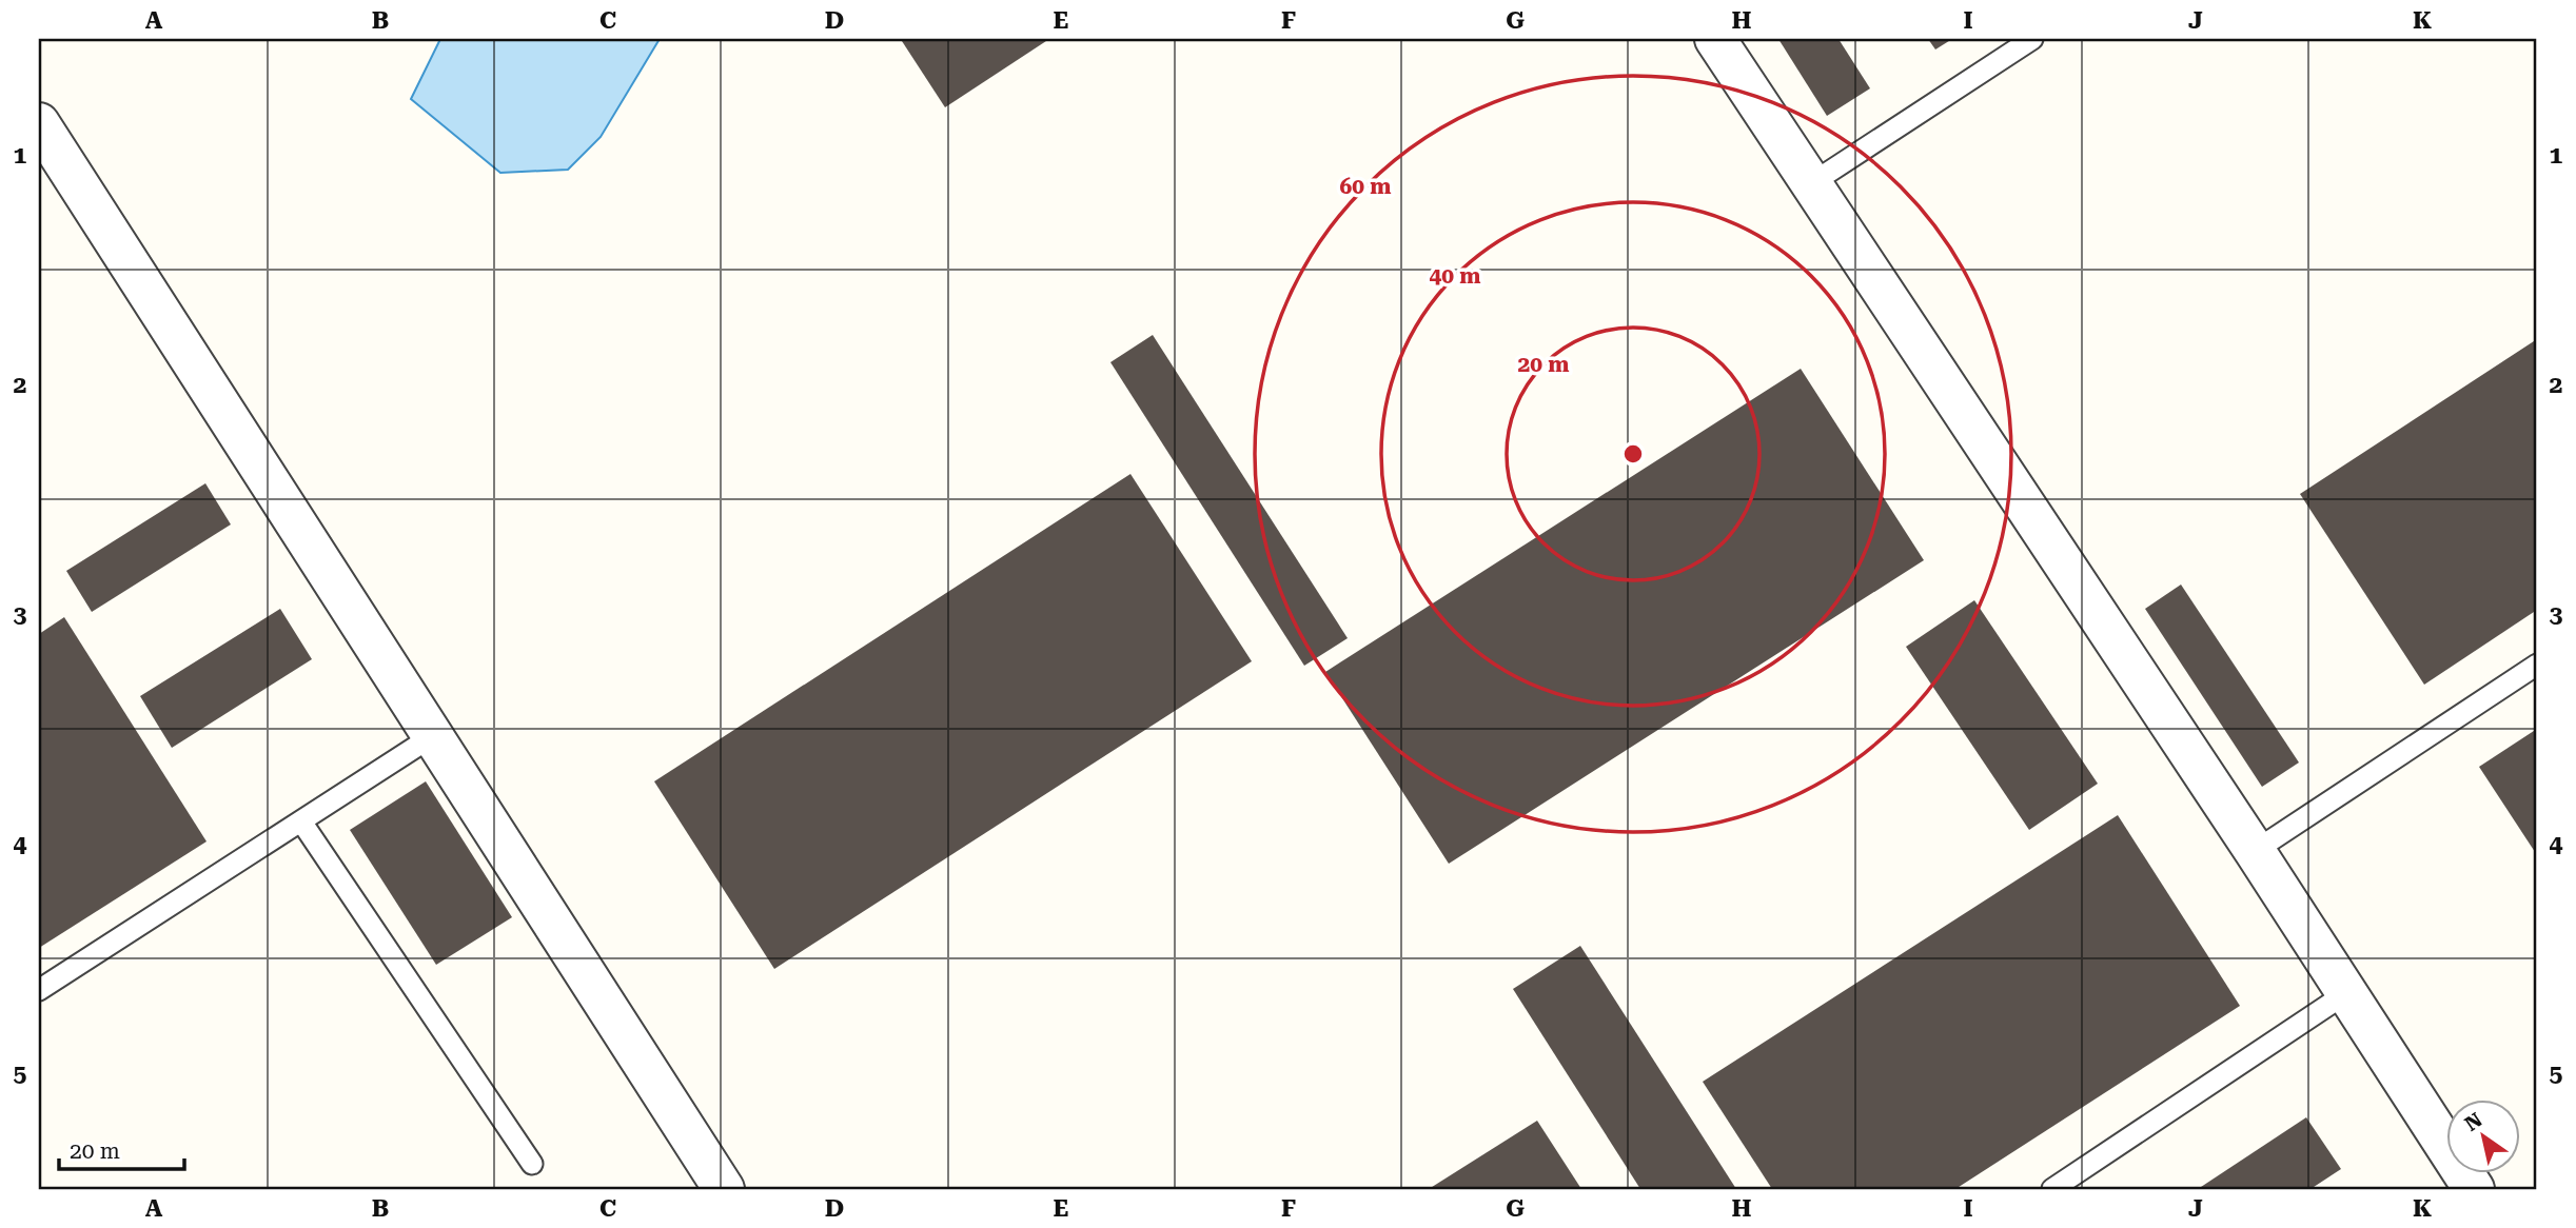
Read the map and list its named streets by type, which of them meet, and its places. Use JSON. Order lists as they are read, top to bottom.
{
  "scale_bar": "20 m",
  "north": "top left",
  "grid": {
    "columns": [
      "A",
      "B",
      "C",
      "D",
      "E",
      "F",
      "G",
      "H",
      "I",
      "J",
      "K"
    ],
    "rows": [
      "1",
      "2",
      "3",
      "4",
      "5"
    ]
  },
  "rings": ["60 m", "40 m", "20 m"]
}
